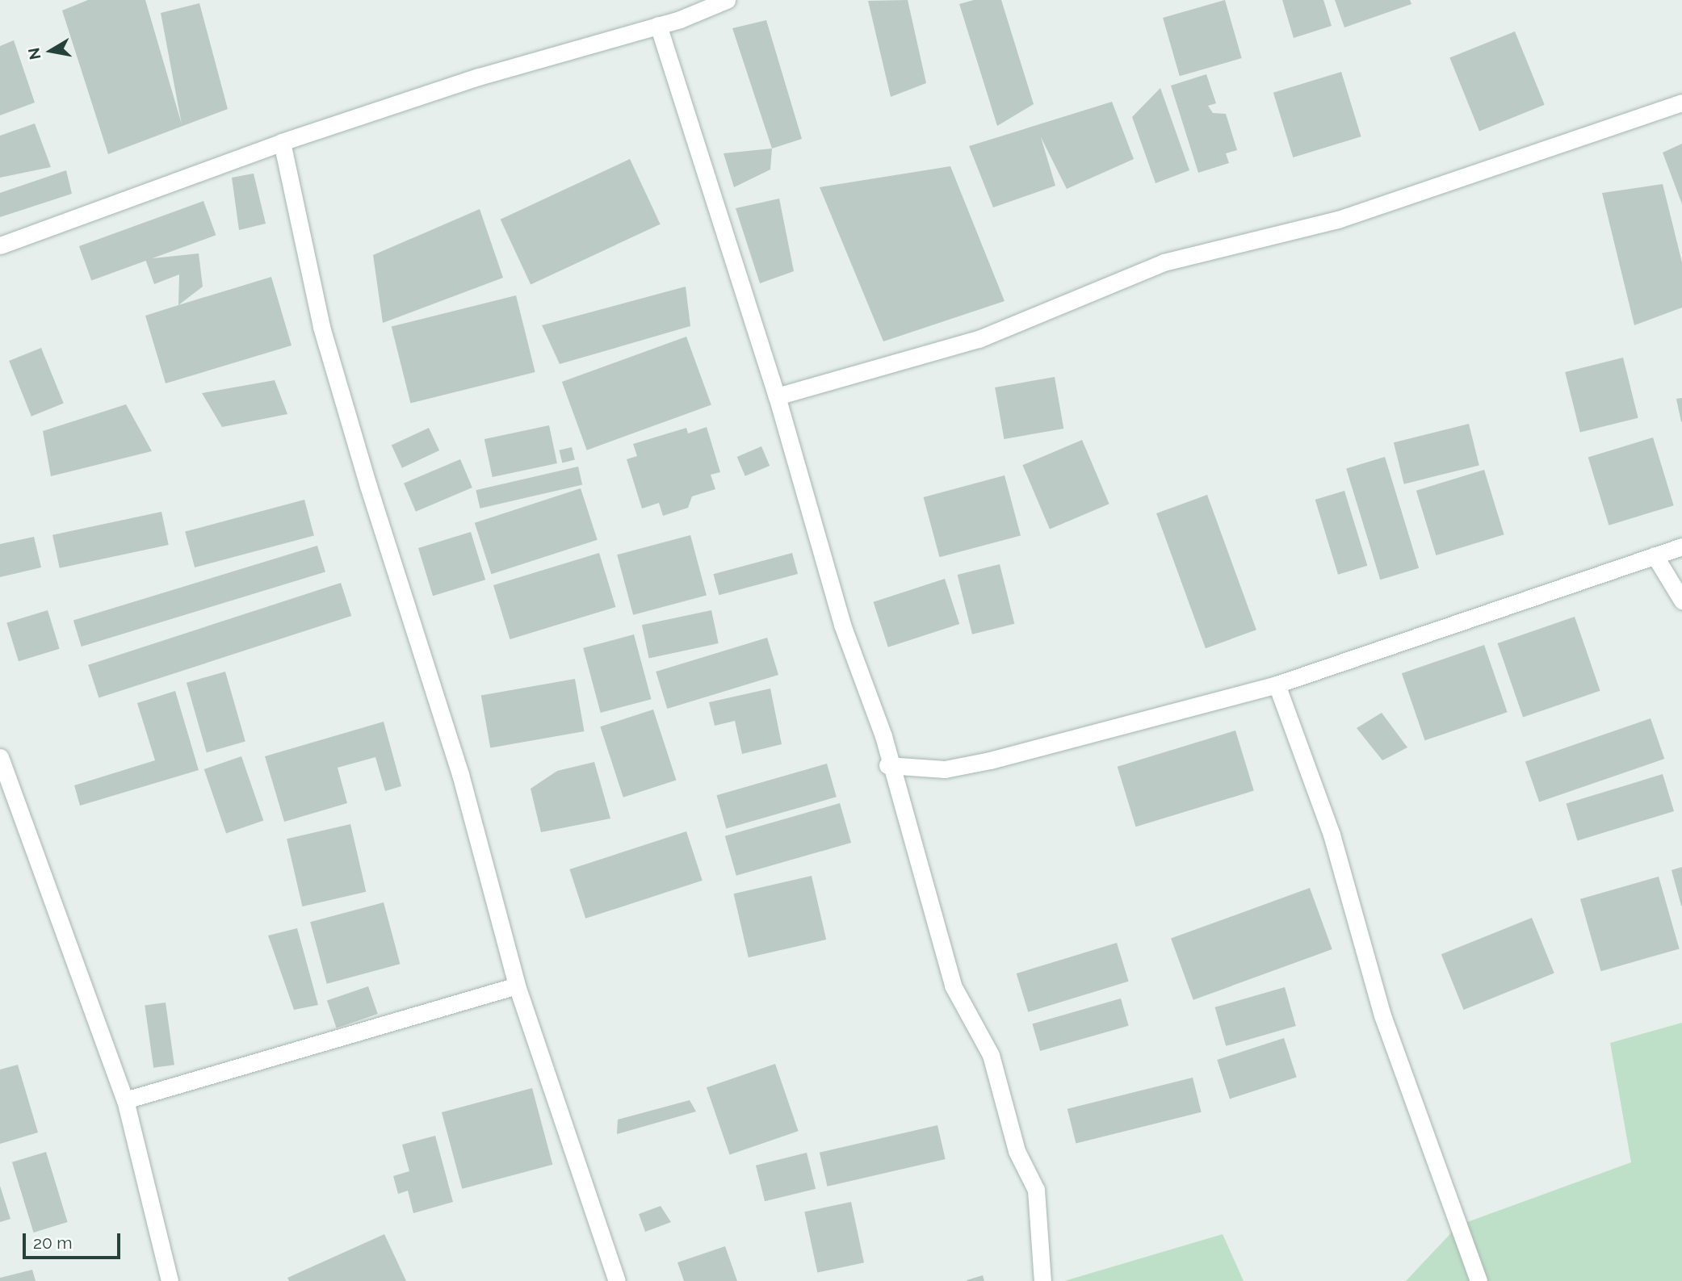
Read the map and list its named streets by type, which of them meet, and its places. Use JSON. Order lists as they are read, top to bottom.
{
  "scale_bar": "20 m",
  "north": "left"
}
